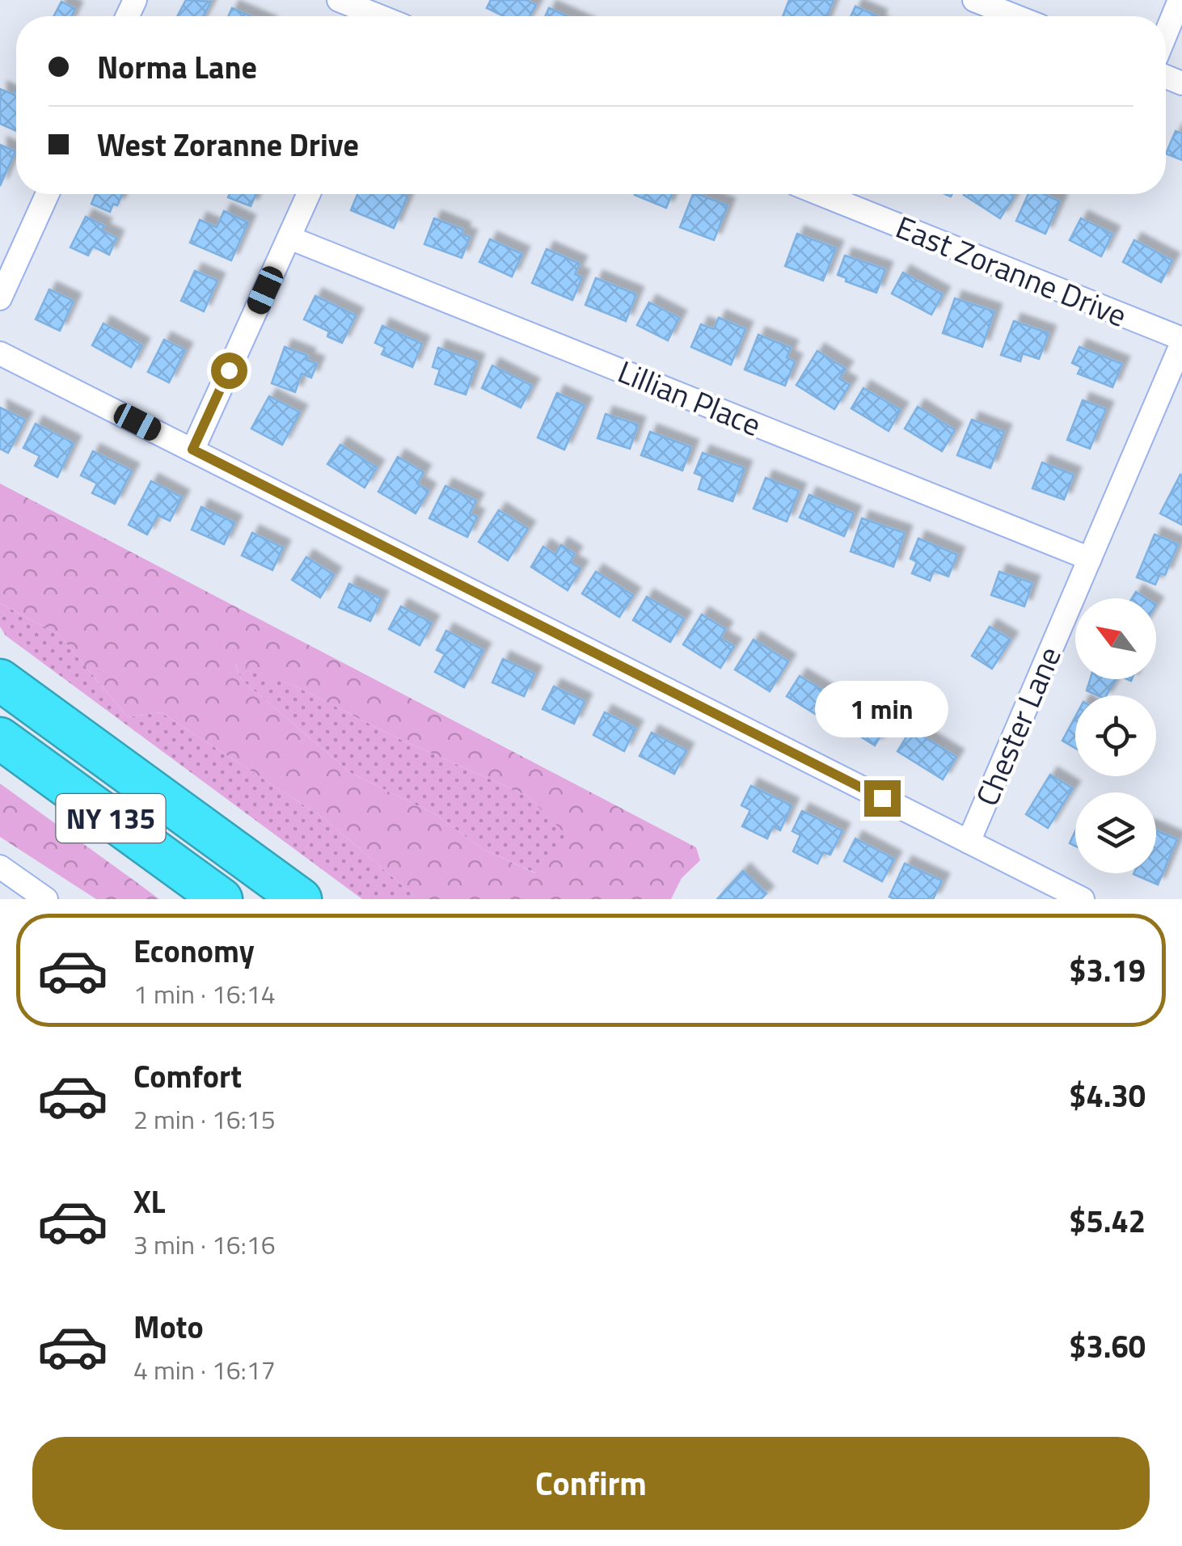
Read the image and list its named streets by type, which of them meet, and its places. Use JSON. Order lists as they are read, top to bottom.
{
  "streets": {
    "highway": ["NY 135"],
    "street": ["East Zoranne Drive", "Lillian Place", "Chester Lane"]
  },
  "crossings": [
    ["East Zoranne Drive", "Chester Lane"],
    ["Lillian Place", "Chester Lane"]
  ],
  "north": "top left",
  "page": {
    "banner": ["Norma Lane", "West Zoranne Drive"],
    "bubble": "1 min",
    "list": [
      {
        "name": "Economy",
        "note": "1 min · 16:14",
        "value": "$3.19"
      },
      {
        "name": "Comfort",
        "note": "2 min · 16:15",
        "value": "$4.30"
      },
      {
        "name": "XL",
        "note": "3 min · 16:16",
        "value": "$5.42"
      },
      {
        "name": "Moto",
        "note": "4 min · 16:17",
        "value": "$3.60"
      }
    ],
    "buttons": "Confirm"
  }
}
